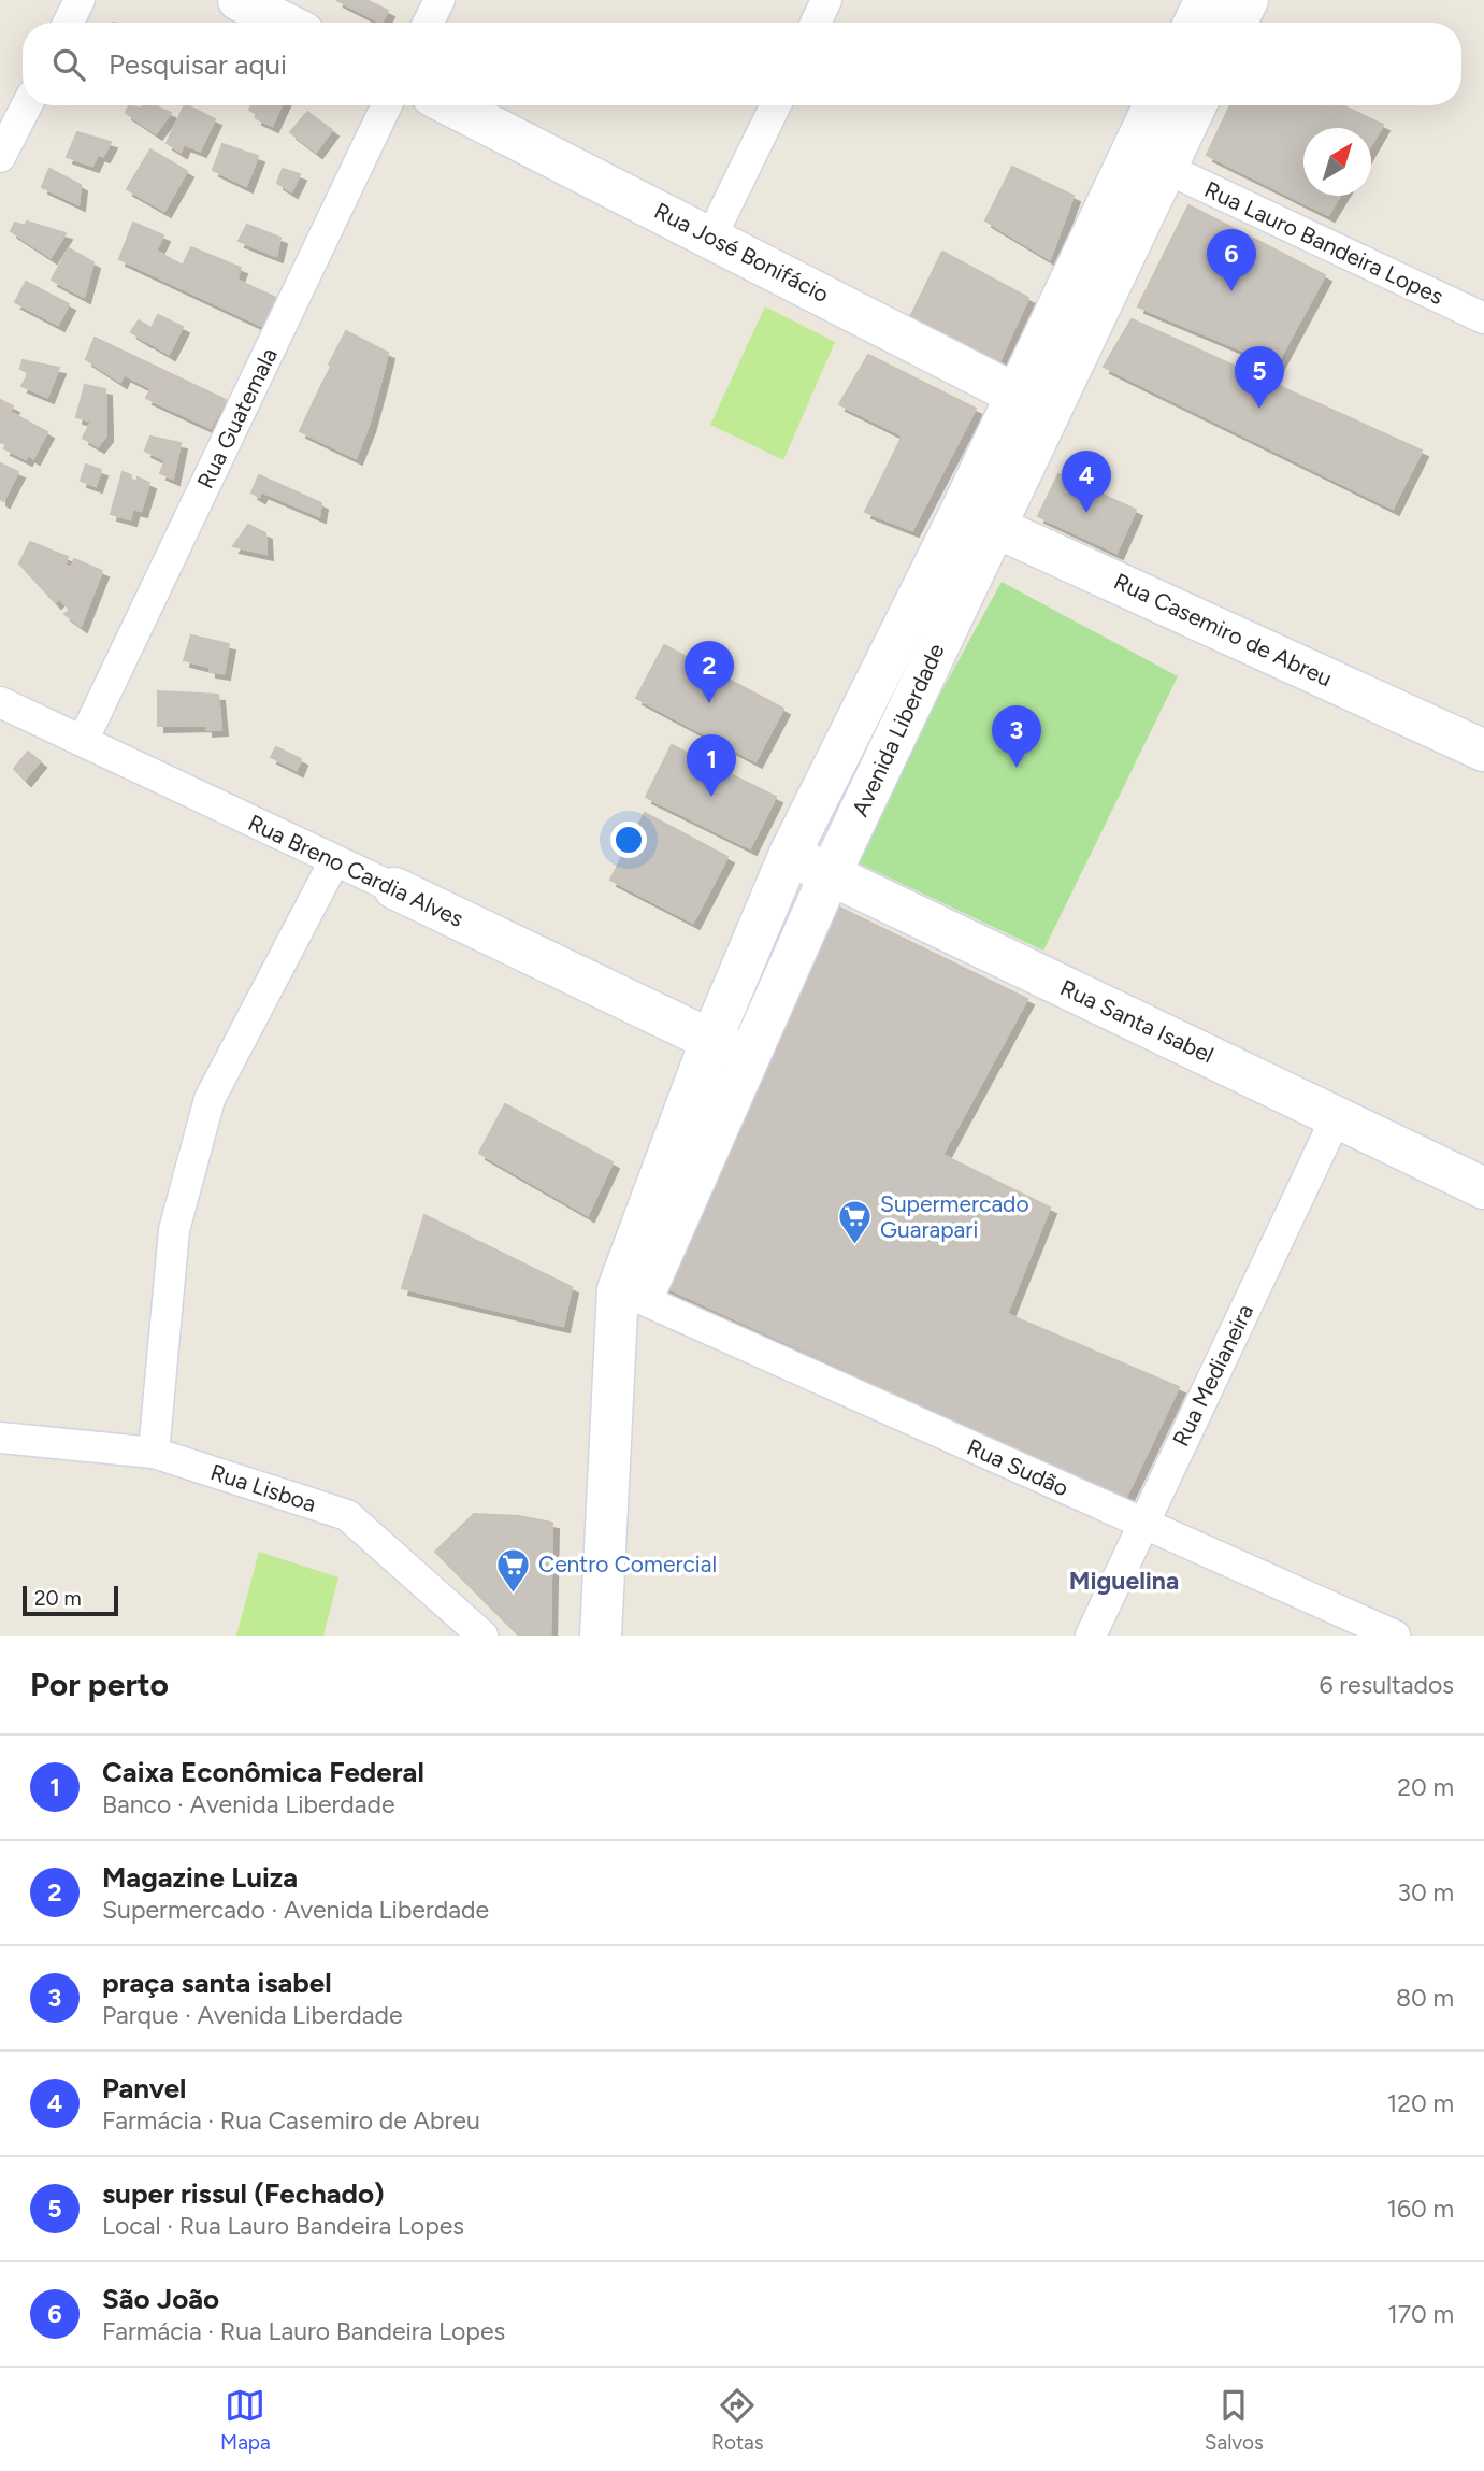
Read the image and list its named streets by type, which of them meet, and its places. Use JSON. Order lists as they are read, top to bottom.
{
  "streets": {
    "main road": [
      "Rua José Bonifácio",
      "Rua Casemiro de Abreu",
      "Avenida Liberdade",
      "Rua Breno Cardia Alves",
      "Rua Santa Isabel"
    ],
    "street": [
      "Rua Lauro Bandeira Lopes",
      "Rua Guatemala",
      "Rua Medianeira",
      "Rua Sudão",
      "Rua Lisboa"
    ]
  },
  "crossings": [
    ["Rua Lauro Bandeira Lopes", "Avenida Liberdade"],
    ["Rua José Bonifácio", "Avenida Liberdade"],
    ["Rua Guatemala", "Rua Breno Cardia Alves"],
    ["Rua Casemiro de Abreu", "Avenida Liberdade"],
    ["Avenida Liberdade", "Rua Breno Cardia Alves"],
    ["Avenida Liberdade", "Rua Santa Isabel"],
    ["Avenida Liberdade", "Rua Sudão"],
    ["Rua Santa Isabel", "Rua Medianeira"],
    ["Rua Medianeira", "Rua Sudão"]
  ],
  "districts": ["Miguelina"],
  "places": {
    "supermarket": ["Supermercado Guarapari", "Centro Comercial"]
  },
  "scale_bar": "20 m",
  "north": "top right",
  "page": {
    "search": "Pesquisar aqui",
    "pins": [
      "6",
      "5",
      "4",
      "2",
      "3",
      "1"
    ],
    "scale": "20 m",
    "heading": ["Por perto", "6 resultados"],
    "list": [
      {
        "mark": "1",
        "name": "Caixa Econômica Federal",
        "note": "Banco · Avenida Liberdade",
        "value": "20 m"
      },
      {
        "mark": "2",
        "name": "Magazine Luiza",
        "note": "Supermercado · Avenida Liberdade",
        "value": "30 m"
      },
      {
        "mark": "3",
        "name": "praça santa isabel",
        "note": "Parque · Avenida Liberdade",
        "value": "80 m"
      },
      {
        "mark": "4",
        "name": "Panvel",
        "note": "Farmácia · Rua Casemiro de Abreu",
        "value": "120 m"
      },
      {
        "mark": "5",
        "name": "super rissul (Fechado)",
        "note": "Local · Rua Lauro Bandeira Lopes",
        "value": "160 m"
      },
      {
        "mark": "6",
        "name": "São João",
        "note": "Farmácia · Rua Lauro Bandeira Lopes",
        "value": "170 m"
      }
    ],
    "nav": ["Mapa", "Rotas", "Salvos"]
  }
}
